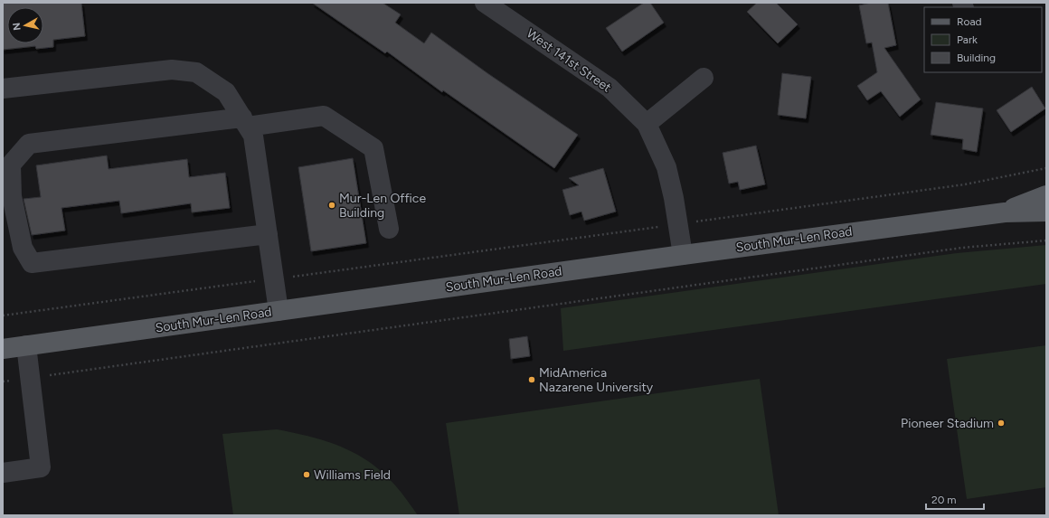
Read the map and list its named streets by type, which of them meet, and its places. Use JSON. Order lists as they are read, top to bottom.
{
  "streets": {
    "main road": ["South Mur-Len Road"],
    "street": ["West 141st Street"]
  },
  "crossings": [
    ["West 141st Street", "South Mur-Len Road"]
  ],
  "places": [
    "Mur-Len Office Building",
    "MidAmerica Nazarene University",
    "Pioneer Stadium",
    "Williams Field"
  ],
  "legend": ["Road", "Park", "Building"],
  "scale_bar": "20 m",
  "north": "left"
}
